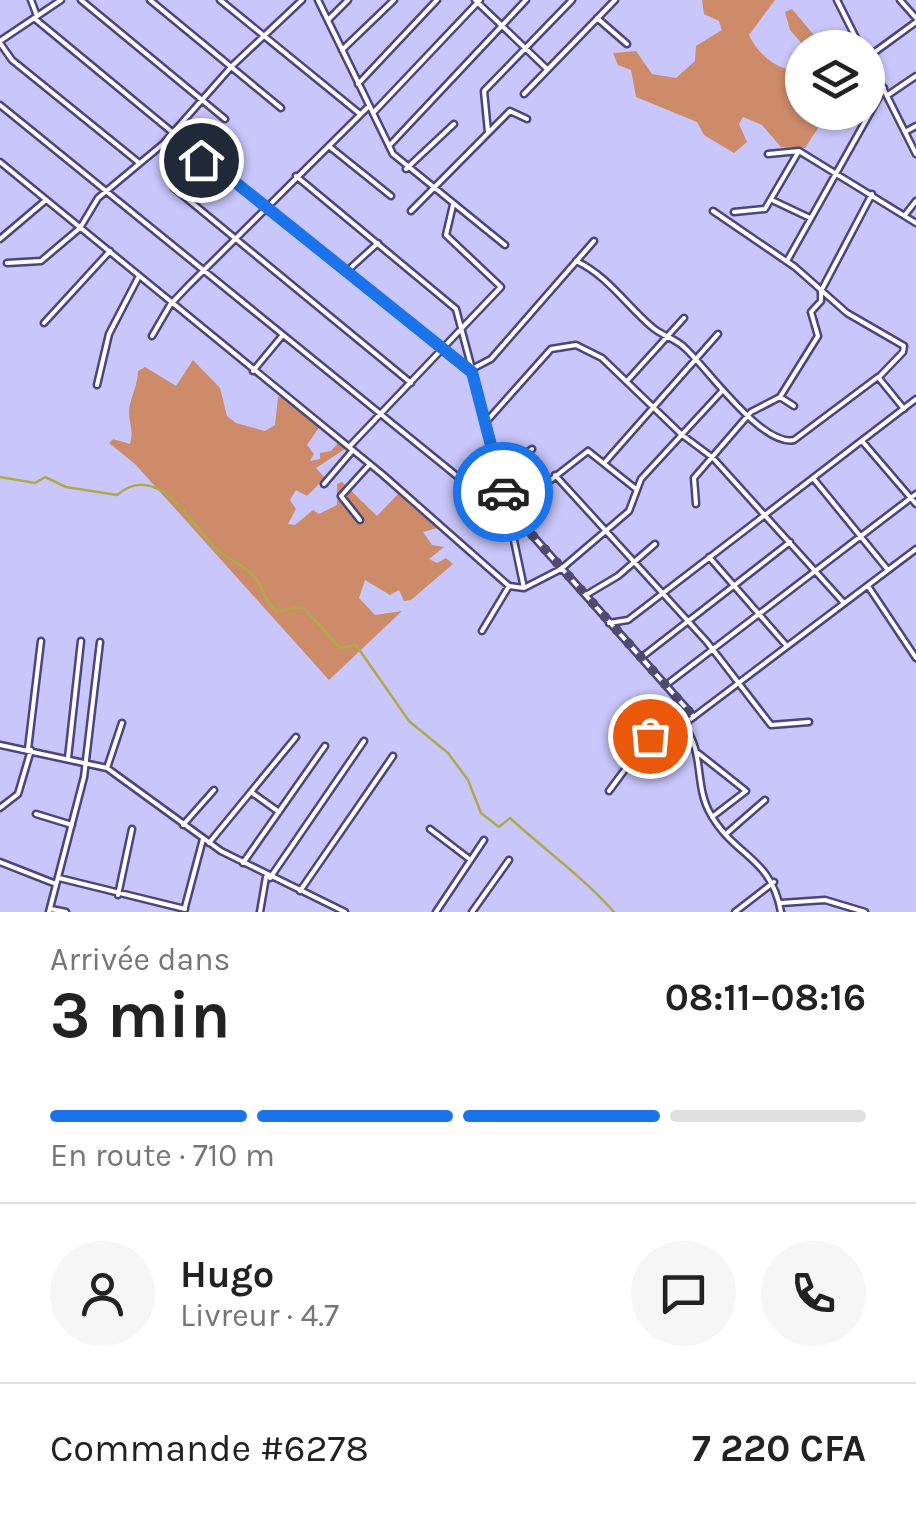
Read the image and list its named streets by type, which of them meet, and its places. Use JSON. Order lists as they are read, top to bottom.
{
  "page": {
    "heading": ["3 min", "Arrivée dans", "08:11–08:16"],
    "panel": [
      "Hugo",
      "Livreur · 4.7",
      "Commande #6278",
      "7 220 CFA"
    ],
    "bar": "En route · 710 m"
  }
}
